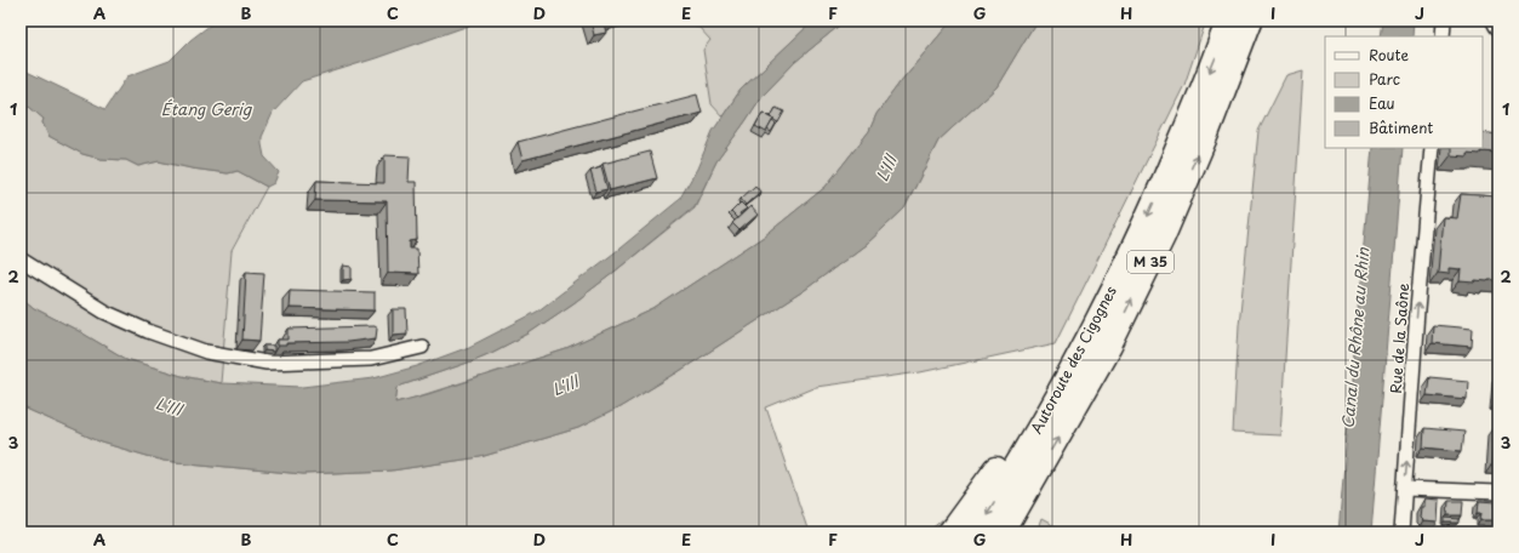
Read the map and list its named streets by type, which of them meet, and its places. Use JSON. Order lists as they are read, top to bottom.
{
  "streets": {
    "highway": ["M 35", "Autoroute des Cigognes"],
    "street": ["Rue de la Saône"]
  },
  "one_way": ["Rue de la Saône"],
  "water": ["Étang Gerig", "L'Ill", "Canal du Rhône au Rhin"],
  "legend": [
    "Route",
    "Parc",
    "Eau",
    "Bâtiment"
  ],
  "grid": {
    "columns": [
      "A",
      "B",
      "C",
      "D",
      "E",
      "F",
      "G",
      "H",
      "I",
      "J"
    ],
    "rows": ["1", "2", "3"]
  }
}
